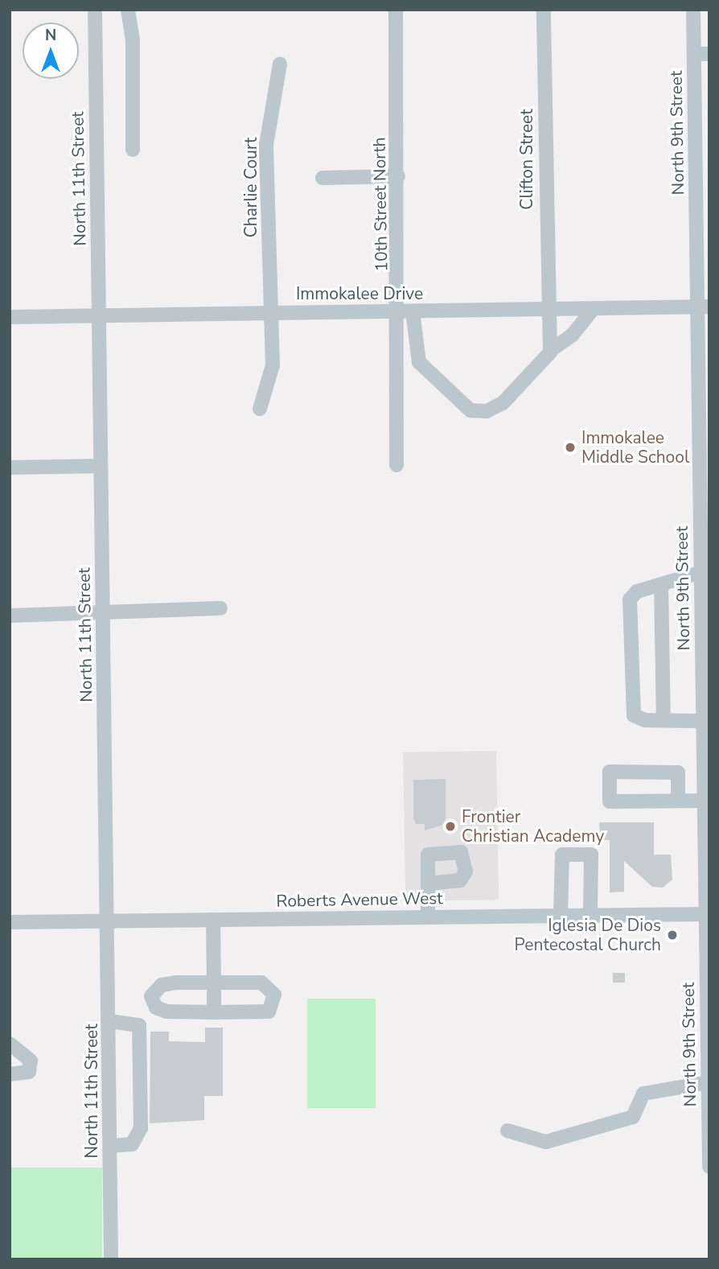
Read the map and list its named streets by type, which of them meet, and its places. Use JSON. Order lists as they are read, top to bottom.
{
  "streets": {
    "street": [
      "North 9th Street",
      "Clifton Street",
      "North 11th Street",
      "Charlie Court",
      "10th Street North",
      "Immokalee Drive",
      "Roberts Avenue West"
    ]
  },
  "crossings": [
    ["North 9th Street", "Immokalee Drive"],
    ["North 9th Street", "Roberts Avenue West"],
    ["Clifton Street", "Immokalee Drive"],
    ["North 11th Street", "Immokalee Drive"],
    ["North 11th Street", "Roberts Avenue West"],
    ["Charlie Court", "Immokalee Drive"],
    ["10th Street North", "Immokalee Drive"]
  ],
  "places": ["Immokalee Middle School", "Frontier Christian Academy", "Iglesia De Dios Pentecostal Church"],
  "north": "top"
}
